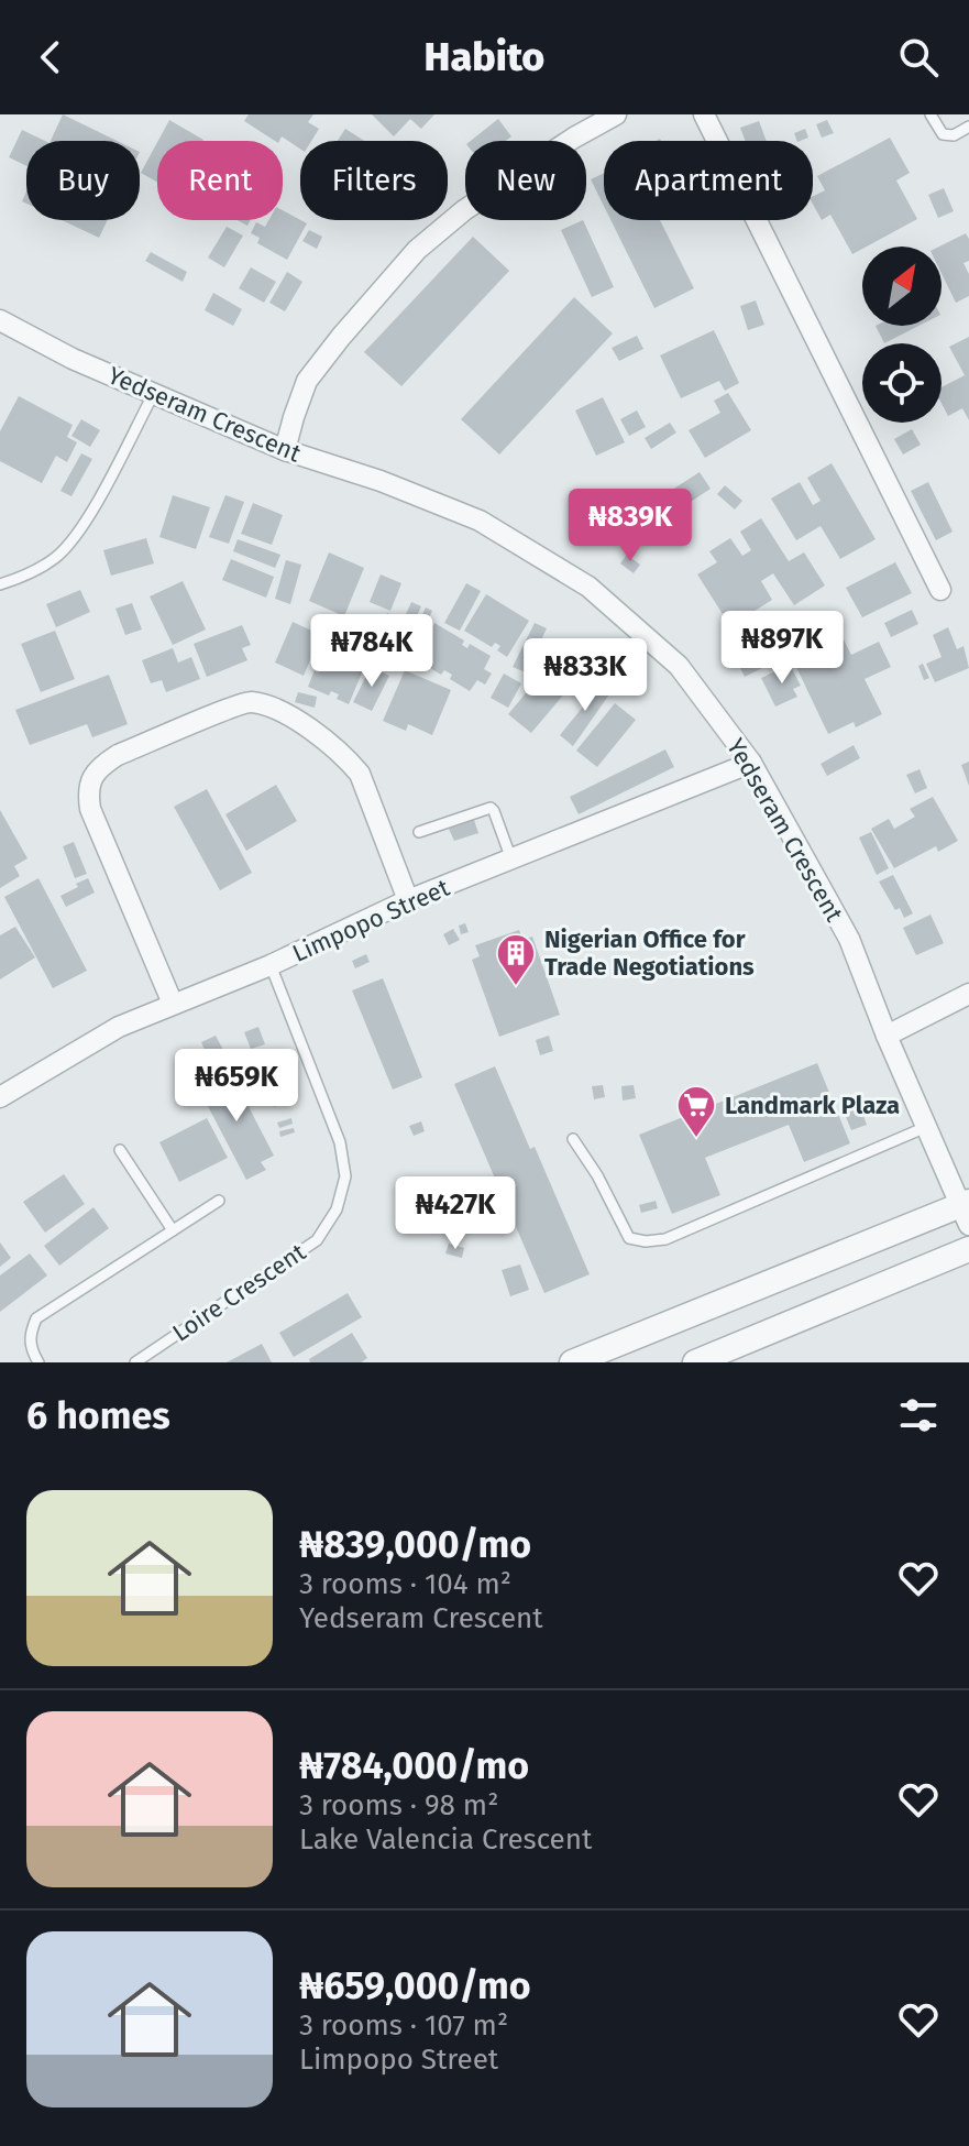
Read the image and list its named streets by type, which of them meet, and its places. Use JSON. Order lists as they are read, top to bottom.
{
  "streets": {
    "street": ["Yedseram Crescent", "Limpopo Street"],
    "lane": ["Loire Crescent"]
  },
  "crossings": [
    ["Yedseram Crescent", "Limpopo Street"],
    ["Limpopo Street", "Loire Crescent"]
  ],
  "places": {
    "building": ["Nigerian Office for Trade Negotiations"],
    "supermarket": ["Landmark Plaza"]
  },
  "north": "top right",
  "page": {
    "header": "Habito",
    "chip": [
      "Buy",
      "Rent",
      "Filters",
      "New",
      "Apartment"
    ],
    "price": [
      "₦839K",
      "₦897K",
      "₦784K",
      "₦833K",
      "₦659K",
      "₦427K"
    ],
    "heading": "6 homes",
    "list": [
      {
        "name": "₦839,000/mo",
        "note": "3 rooms · 104 m² · Yedseram Crescent"
      },
      {
        "name": "₦784,000/mo",
        "note": "3 rooms · 98 m² · Lake Valencia Crescent"
      },
      {
        "name": "₦659,000/mo",
        "note": "3 rooms · 107 m² · Limpopo Street"
      }
    ]
  }
}
